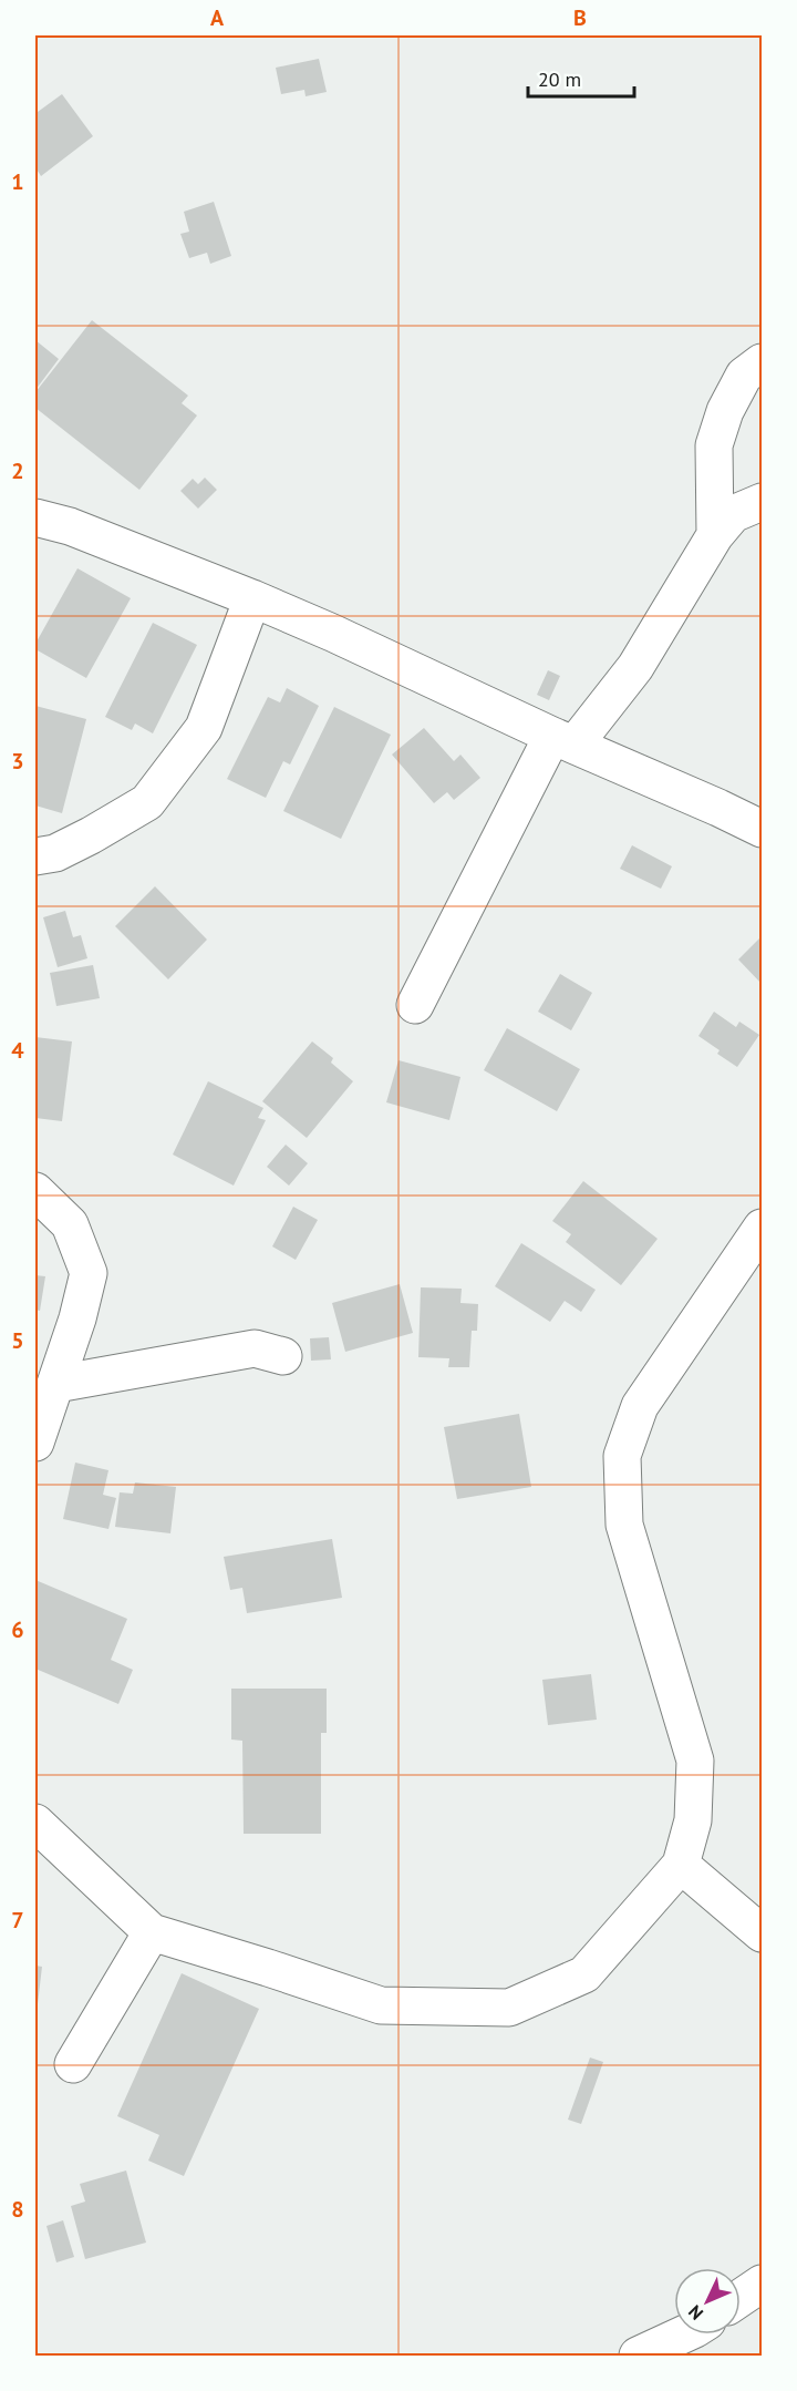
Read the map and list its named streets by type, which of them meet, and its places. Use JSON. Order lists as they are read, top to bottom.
{
  "scale_bar": "20 m",
  "north": "bottom left",
  "grid": {
    "columns": ["A", "B"],
    "rows": [
      "1",
      "2",
      "3",
      "4",
      "5",
      "6",
      "7",
      "8"
    ]
  }
}
